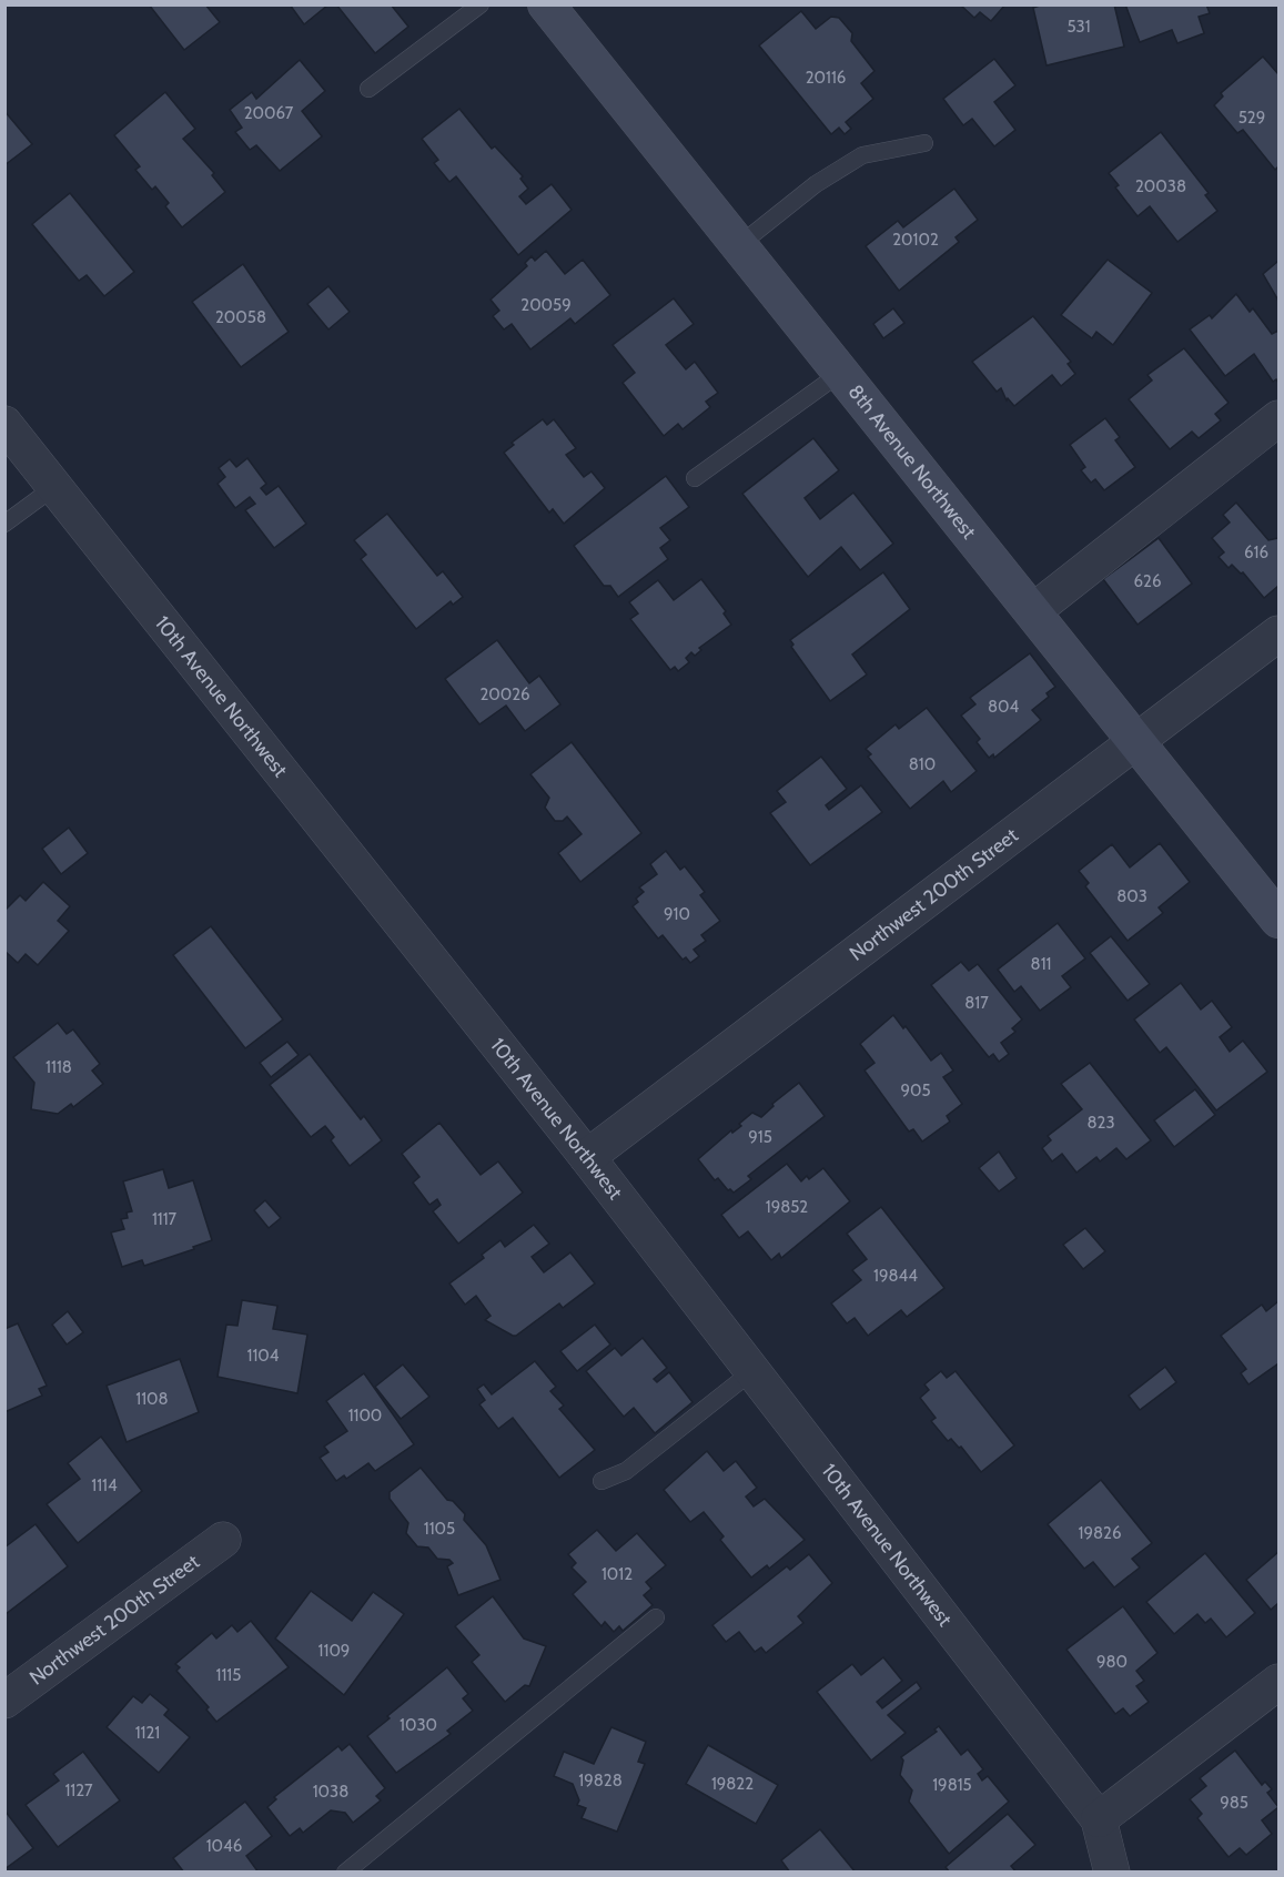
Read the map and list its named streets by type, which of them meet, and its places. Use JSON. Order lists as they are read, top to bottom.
{
  "streets": {
    "main road": ["8th Avenue Northwest"],
    "street": ["10th Avenue Northwest", "Northwest 200th Street"]
  },
  "crossings": [
    ["8th Avenue Northwest", "Northwest 200th Street"],
    ["10th Avenue Northwest", "Northwest 200th Street"]
  ],
  "house_numbers": [
    "531",
    "20116",
    "20067",
    "529",
    "20038",
    "20102",
    "20059",
    "20058",
    "616",
    "626",
    "20026",
    "804",
    "810",
    "803",
    "910",
    "811",
    "817",
    "1118",
    "905",
    "823",
    "915",
    "19852",
    "1117",
    "19844",
    "1104",
    "1108",
    "1100",
    "1114",
    "1105",
    "19826",
    "1012",
    "1109",
    "980",
    "1115",
    "1030",
    "1121",
    "19828",
    "19822",
    "19815",
    "1127",
    "1038",
    "985",
    "1046"
  ]
}
